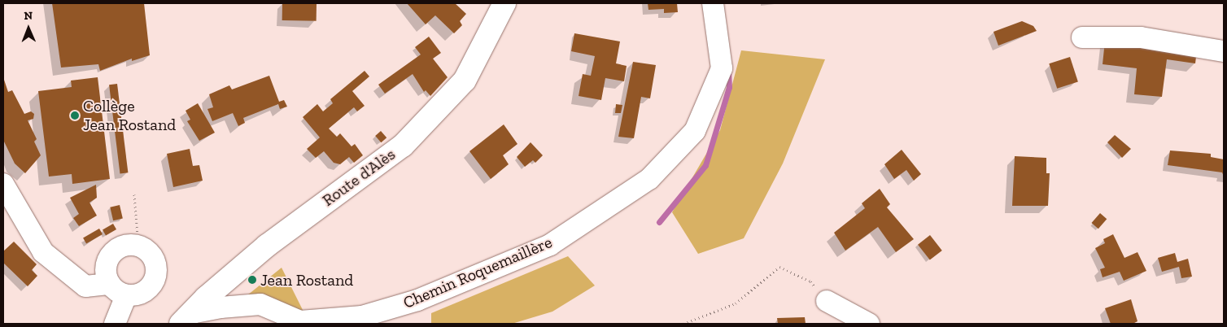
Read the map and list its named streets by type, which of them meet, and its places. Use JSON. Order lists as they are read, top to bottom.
{
  "streets": {
    "main road": ["Route d'Alès"],
    "street": ["Chemin Roquemaillère"]
  },
  "crossings": [
    ["Route d'Alès", "Chemin Roquemaillère"]
  ],
  "places": ["Collège Jean Rostand", "Jean Rostand"],
  "north": "top"
}
